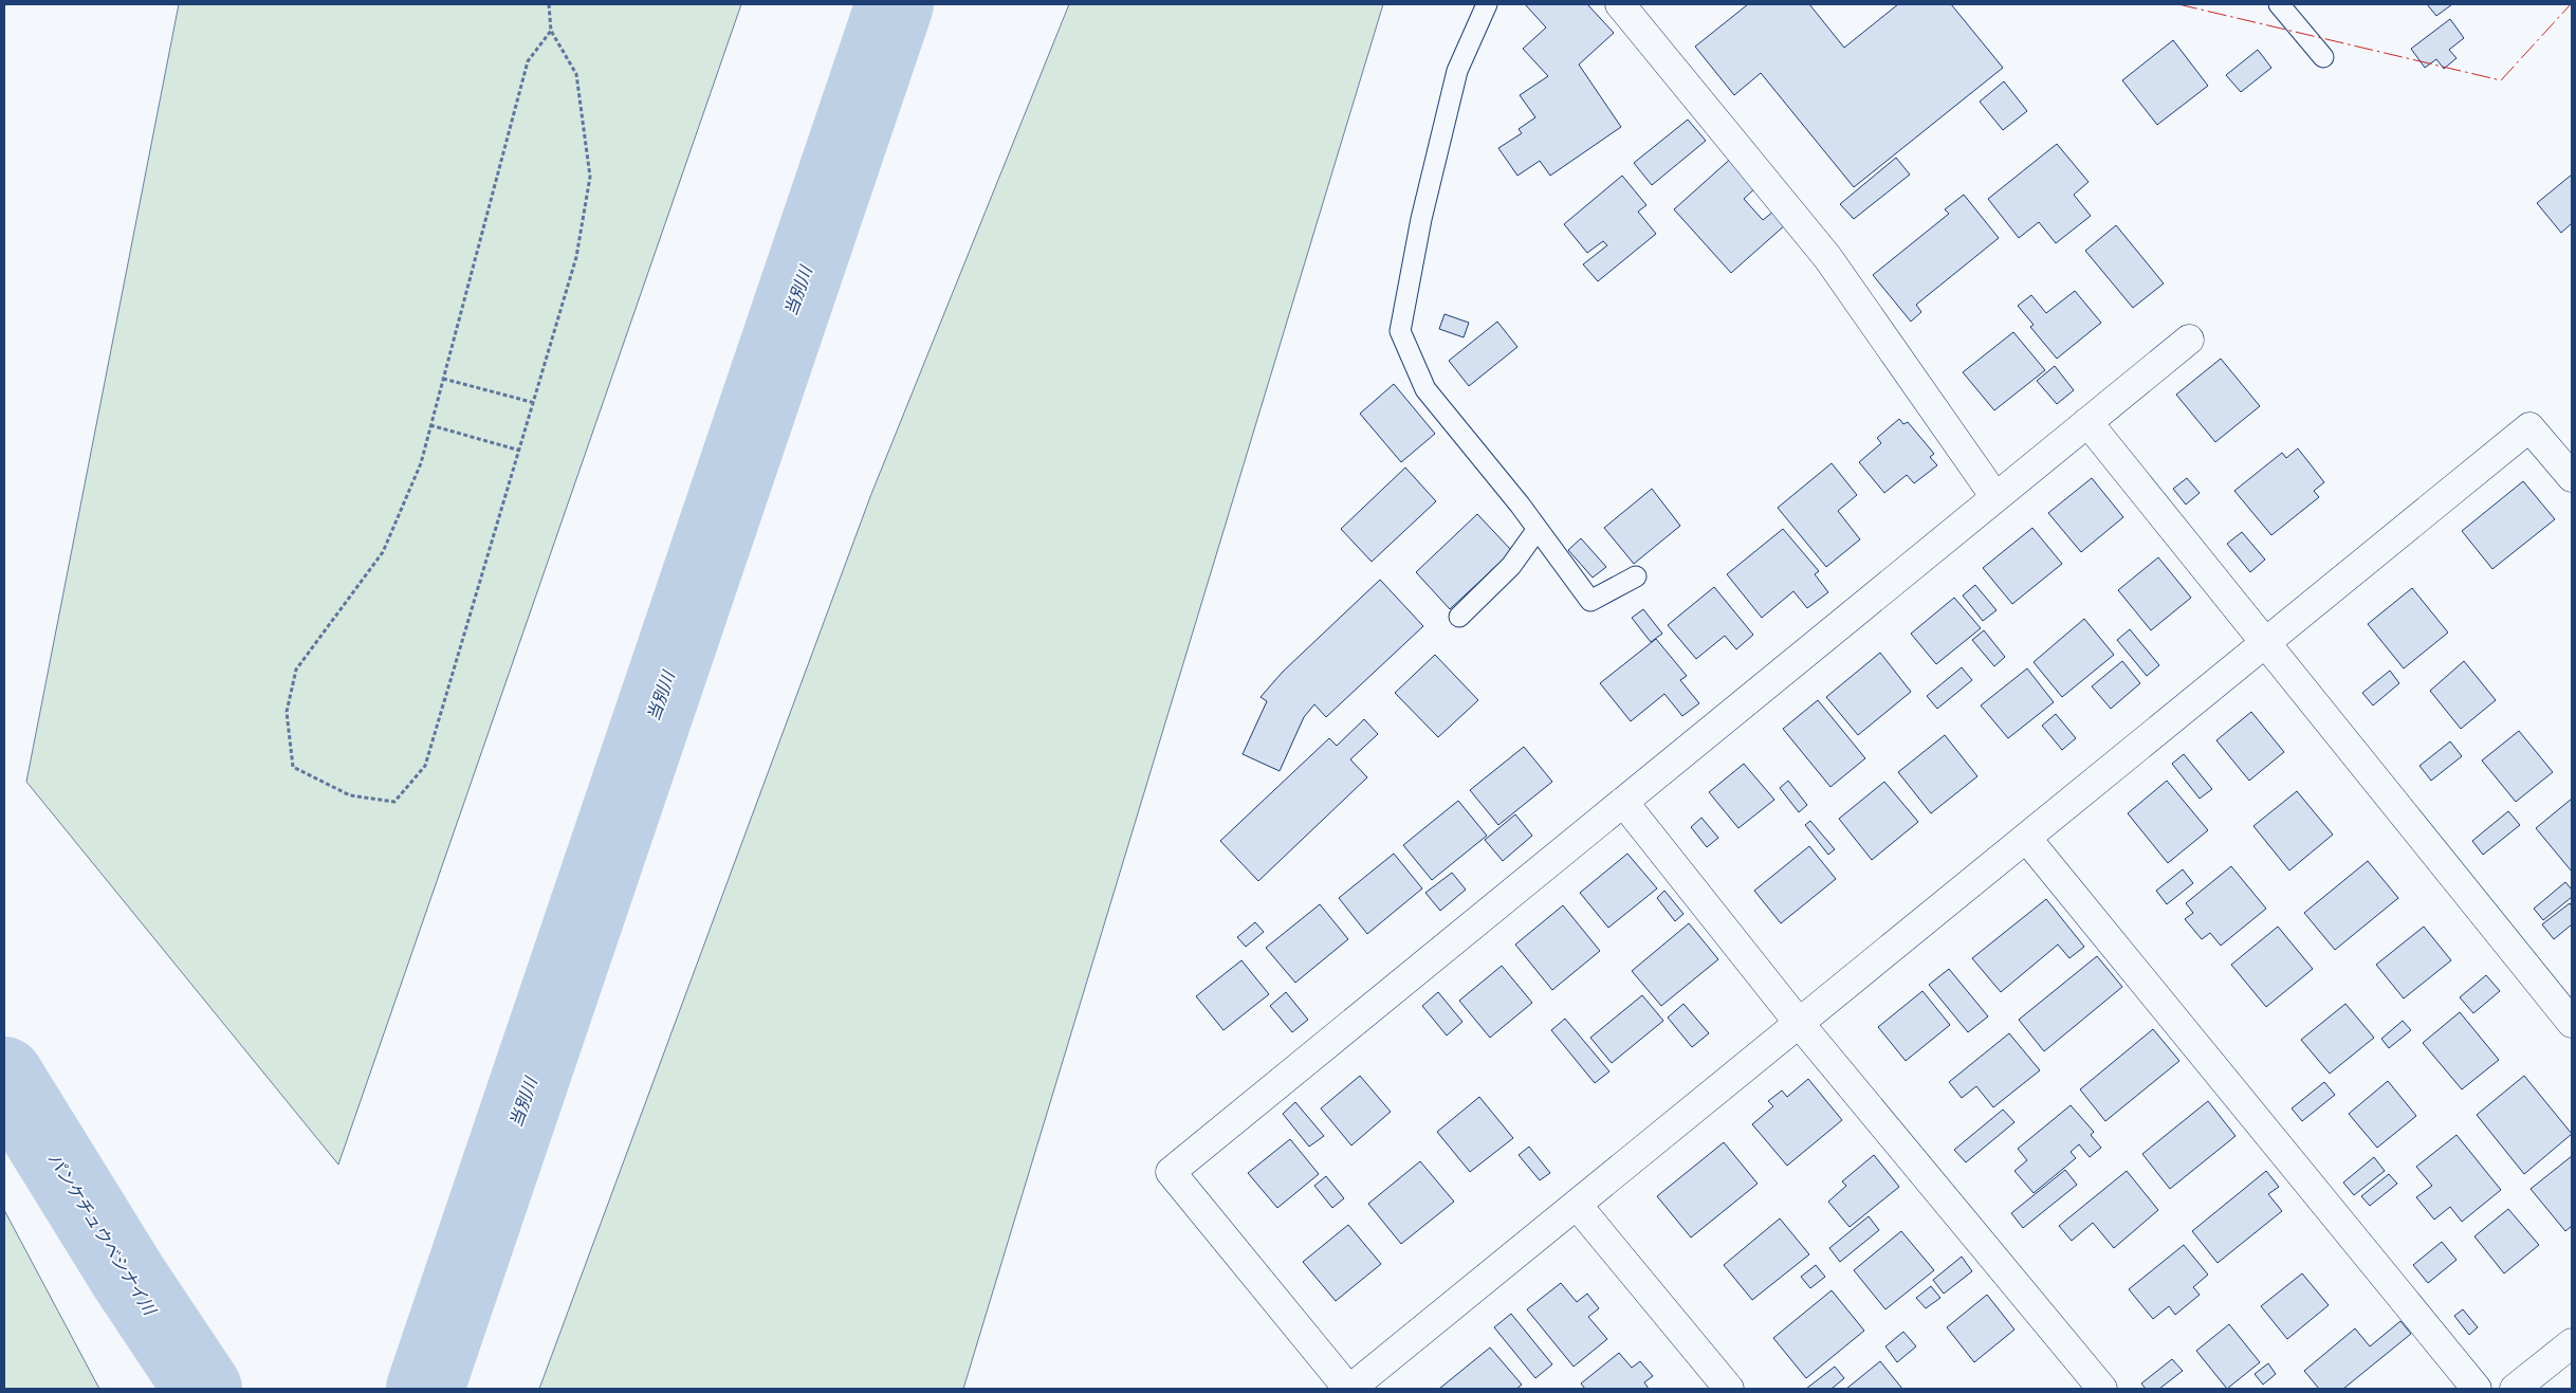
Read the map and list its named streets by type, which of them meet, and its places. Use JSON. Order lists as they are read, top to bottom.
{
  "water": ["当別川", "パンケチュウベシナイ川"]
}
